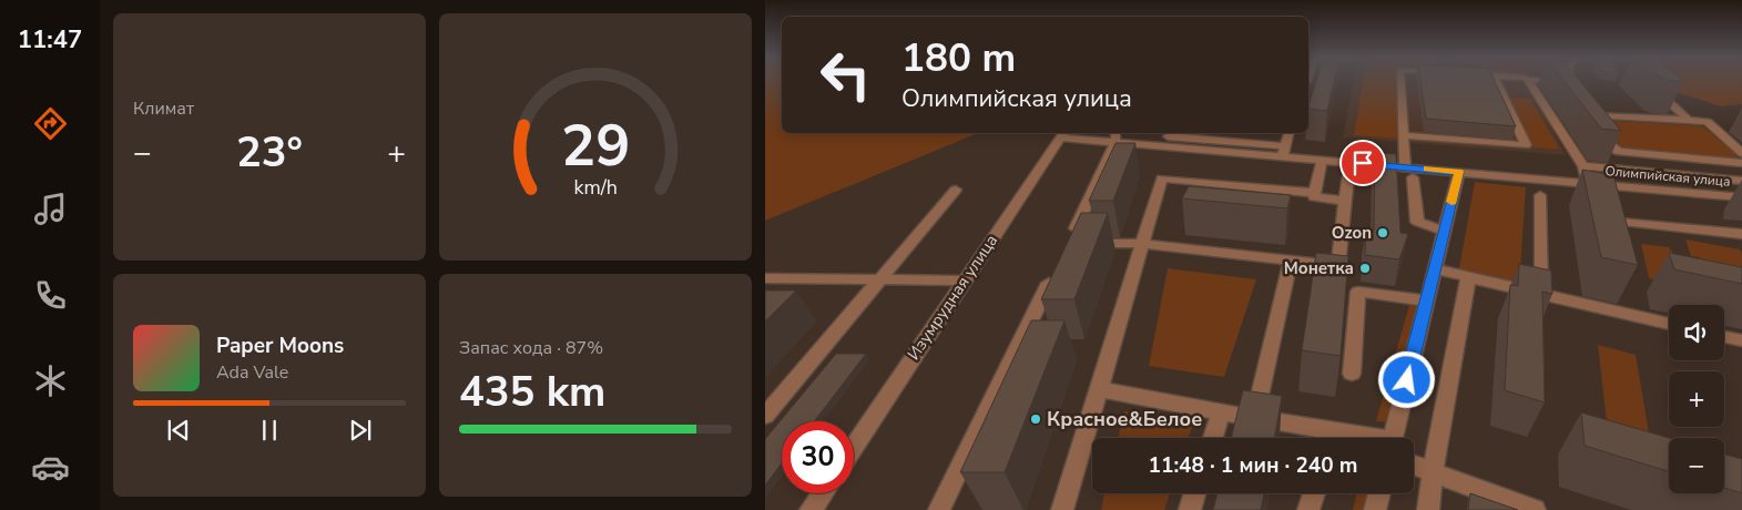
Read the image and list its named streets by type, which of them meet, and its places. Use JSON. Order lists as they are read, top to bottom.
{
  "streets": {
    "street": ["Олимпийская улица", "Изумрудная улица"]
  },
  "crossings": [
    ["Олимпийская улица", "Изумрудная улица"]
  ],
  "places": ["Ozon", "Монетка", "Красное&Белое"],
  "page": {
    "tabs": "11:47",
    "tile": [
      "Климат",
      ["Запас хода · 87%", "435 km"]
    ],
    "turn": ["180 m", "Олимпийская улица"],
    "heat": ["−", "23°", "+"],
    "map_buttons": ["+", "−"],
    "song": ["Paper Moons", "Ada Vale"],
    "limit": "30",
    "trip": "11:48 · 1 мин · 240 m",
    "gauge": ["29", "km/h"]
  }
}
